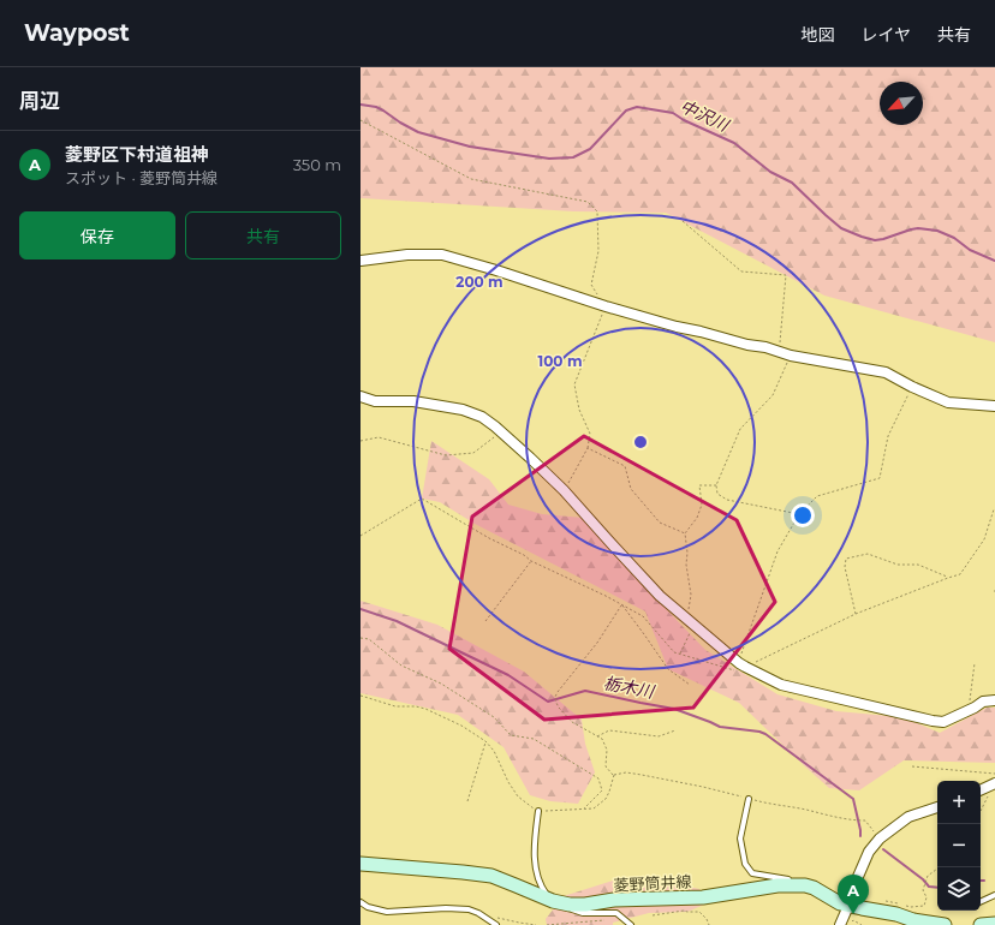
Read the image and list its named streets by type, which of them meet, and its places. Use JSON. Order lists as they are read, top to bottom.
{
  "streets": {
    "main road": ["菱野筒井線"]
  },
  "water": ["中沢川", "栃木川"],
  "north": "bottom left",
  "page": {
    "header": "Waypost",
    "nav": ["地図", "レイヤ", "共有"],
    "heading": "周辺",
    "list": [
      {
        "mark": "A",
        "name": "菱野区下村道祖神",
        "note": "スポット · 菱野筒井線",
        "value": "350 m"
      }
    ],
    "buttons": ["保存", "共有"],
    "map_buttons": ["+", "−"],
    "pins": "A"
  },
  "rings": ["200 m", "100 m"]
}
